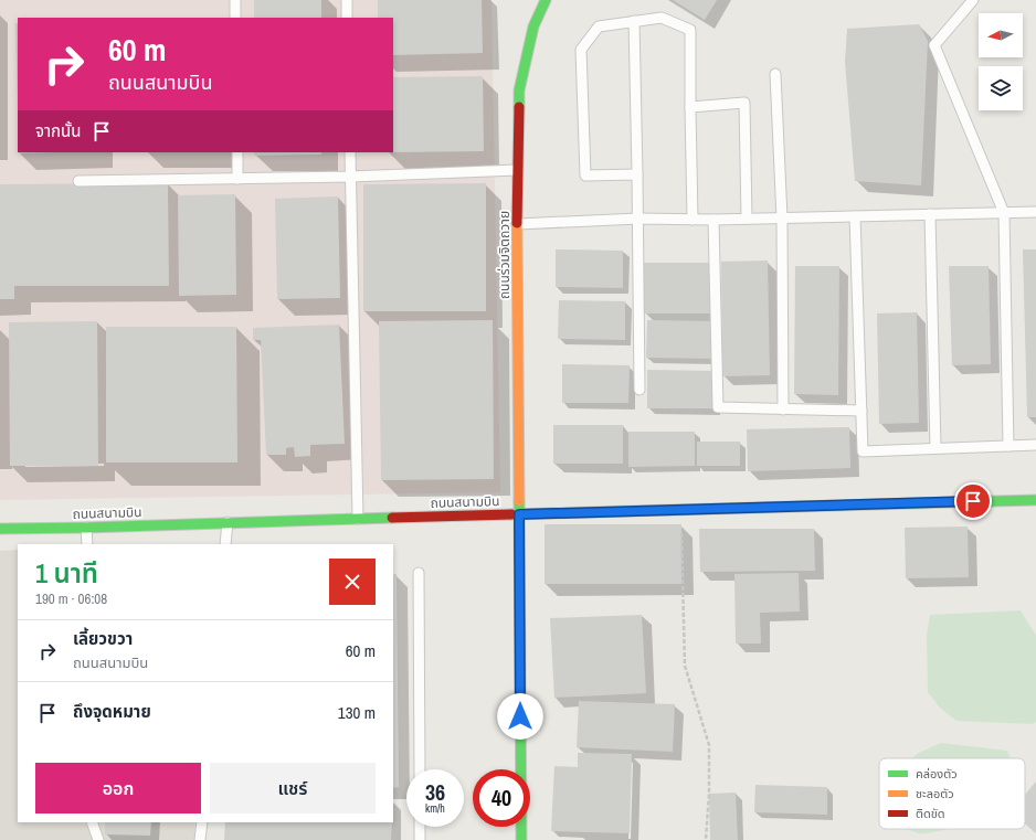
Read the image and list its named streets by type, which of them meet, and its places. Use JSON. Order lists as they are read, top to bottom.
{
  "streets": {
    "street": ["ถนนร่วมจิตถวาย", "ถนนสนามบิน"]
  },
  "crossings": [
    ["ถนนร่วมจิตถวาย", "ถนนสนามบิน"]
  ],
  "legend": ["คล่องตัว", "ชะลอตัว", "ติดขัด"],
  "north": "left",
  "page": {
    "turn": ["60 m", "ถนนสนามบิน"],
    "then": "จากนั้น",
    "heading": ["1 นาที", "190 m · 06:08"],
    "list": [
      {
        "name": "เลี้ยวขวา",
        "note": "ถนนสนามบิน",
        "value": "60 m"
      },
      {
        "name": "ถึงจุดหมาย",
        "value": "130 m"
      }
    ],
    "buttons": ["ออก", "แชร์"],
    "speed": "36 km/h",
    "limit": "40"
  }
}
